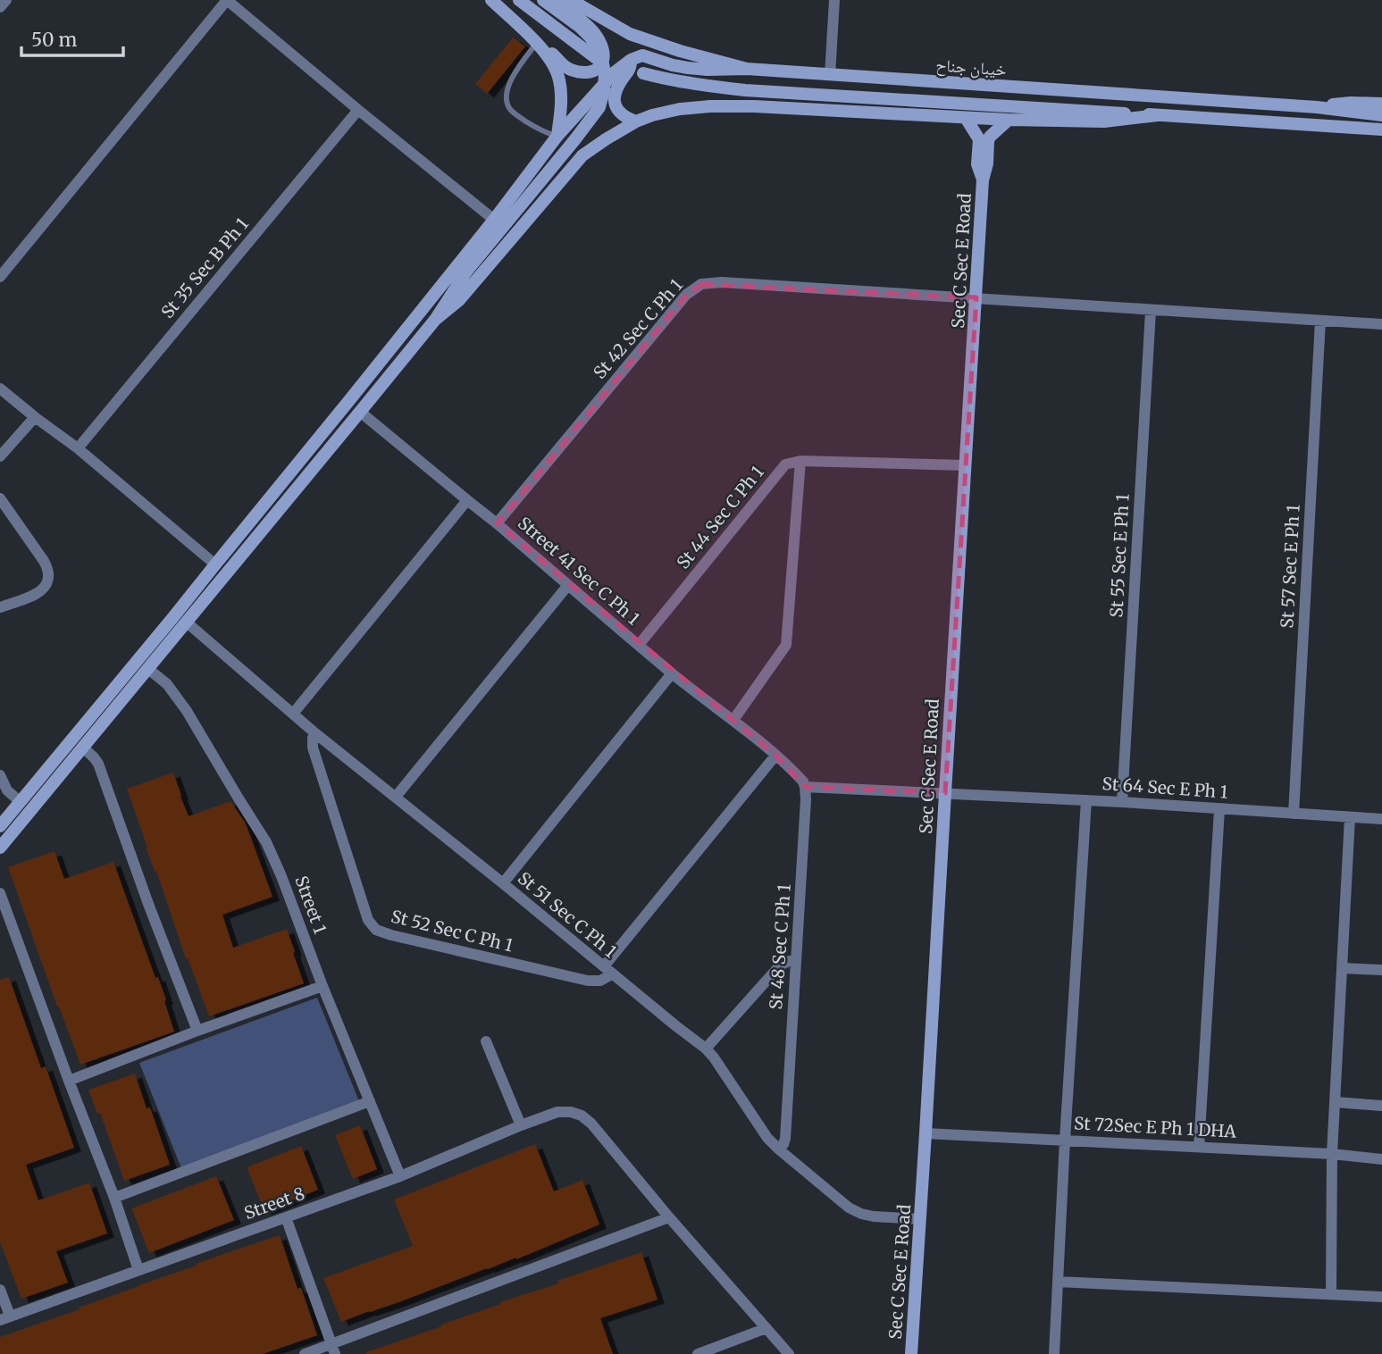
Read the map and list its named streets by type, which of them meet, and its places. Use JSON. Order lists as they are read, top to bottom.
{
  "streets": {
    "main road": ["خیبان جناح", "Sec C Sec E Road"],
    "street": [
      "St 35 Sec B Ph 1",
      "St 42 Sec C Ph 1",
      "St 44 Sec C Ph 1",
      "St 55 Sec E Ph 1",
      "St 57 Sec E Ph 1",
      "Street 41 Sec C Ph 1",
      "St 64 Sec E Ph 1",
      "Street 1",
      "St 51 Sec C Ph 1",
      "St 52 Sec C Ph 1",
      "St 48 Sec C Ph 1",
      "St 72Sec E Ph 1 DHA",
      "Street 8"
    ]
  },
  "crossings": [
    ["Sec C Sec E Road", "St 42 Sec C Ph 1"],
    ["Sec C Sec E Road", "St 64 Sec E Ph 1"],
    ["Sec C Sec E Road", "St 51 Sec C Ph 1"],
    ["Sec C Sec E Road", "St 72Sec E Ph 1 DHA"],
    ["St 42 Sec C Ph 1", "Street 41 Sec C Ph 1"],
    ["St 44 Sec C Ph 1", "Street 41 Sec C Ph 1"],
    ["St 55 Sec E Ph 1", "St 64 Sec E Ph 1"],
    ["St 57 Sec E Ph 1", "St 64 Sec E Ph 1"],
    ["St 64 Sec E Ph 1", "St 48 Sec C Ph 1"],
    ["Street 1", "Street 8"],
    ["St 51 Sec C Ph 1", "St 52 Sec C Ph 1"],
    ["St 51 Sec C Ph 1", "St 48 Sec C Ph 1"]
  ],
  "scale_bar": "50 m"
}
